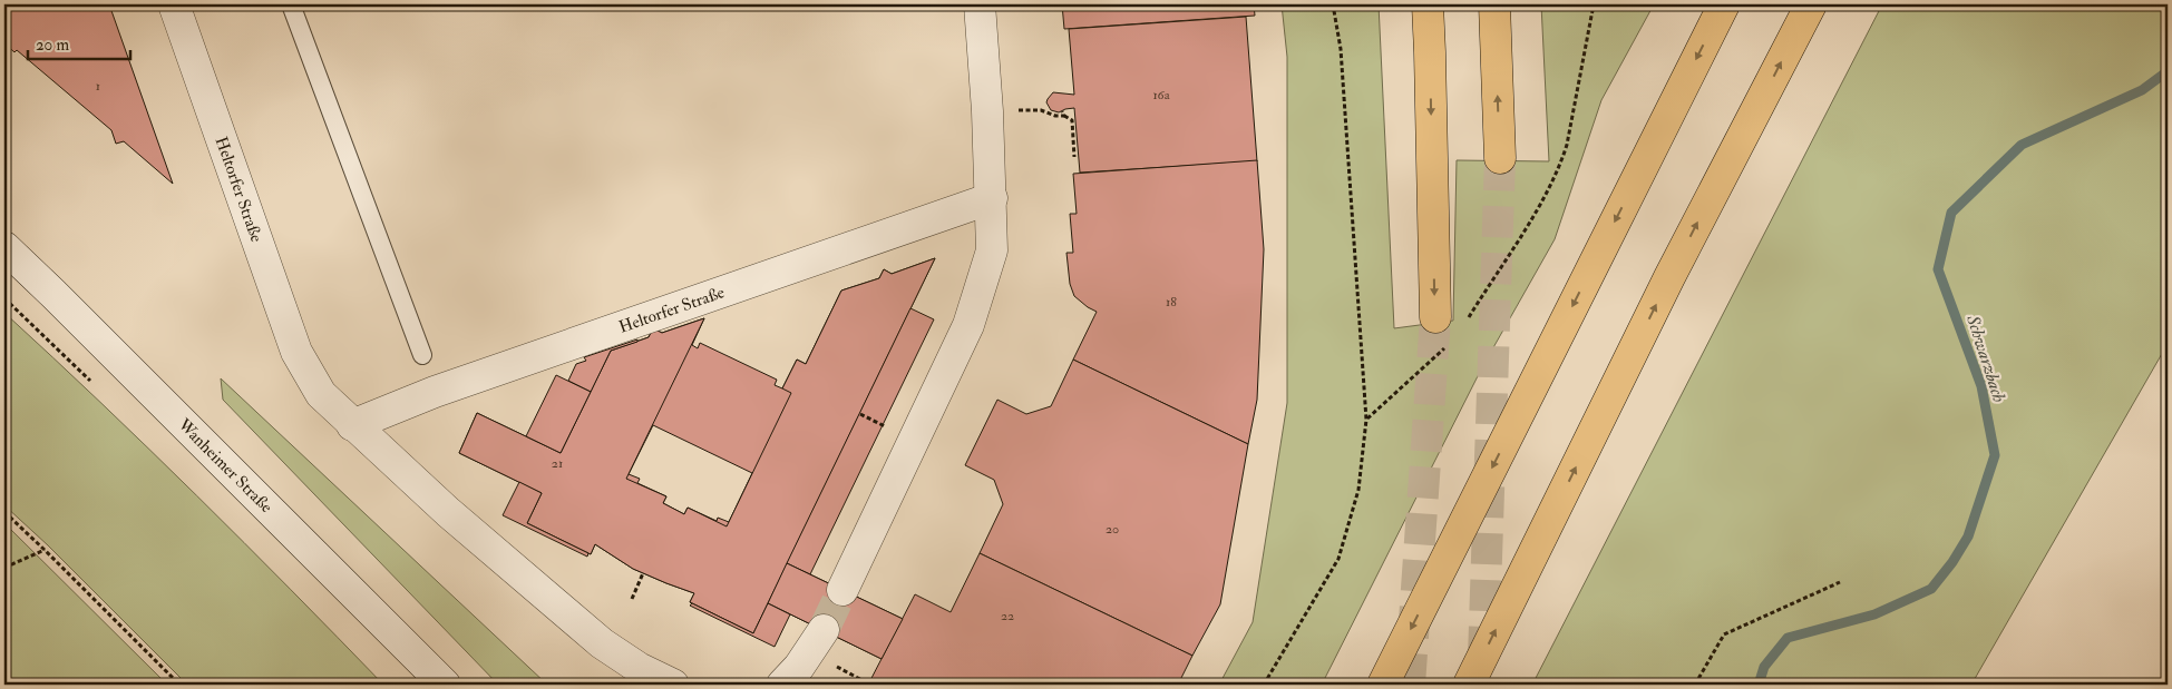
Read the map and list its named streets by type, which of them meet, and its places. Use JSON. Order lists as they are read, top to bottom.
{
  "streets": {
    "street": ["Heltorfer Straße", "Wanheimer Straße"]
  },
  "water": ["Schwarzbach"],
  "house_numbers": [
    "1",
    "16a",
    "18",
    "21",
    "20",
    "22"
  ],
  "scale_bar": "20 m"
}
